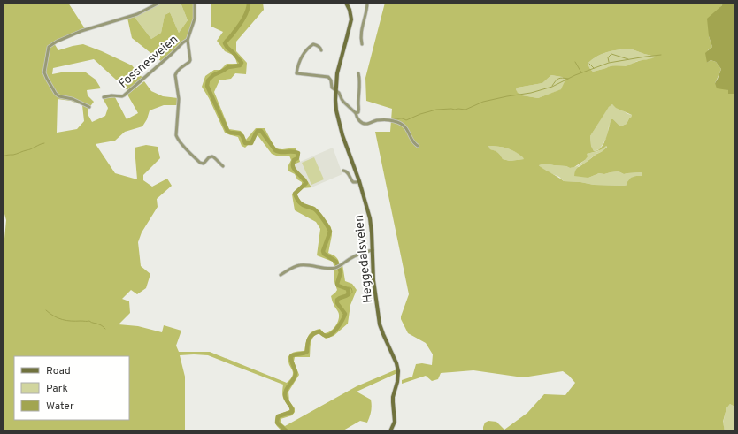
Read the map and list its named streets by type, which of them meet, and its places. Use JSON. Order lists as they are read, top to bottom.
{
  "streets": {
    "main road": ["Heggedalsveien"],
    "street": ["Fossnesveien"]
  },
  "legend": ["Road", "Park", "Water"]
}
